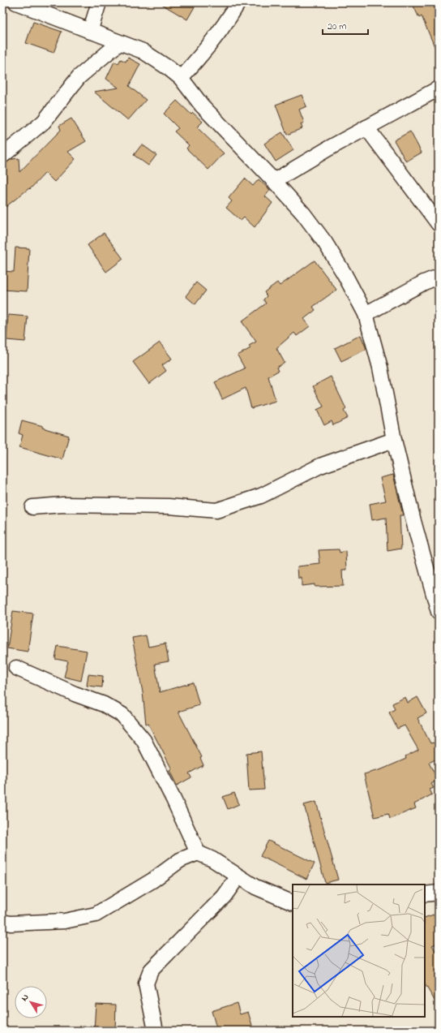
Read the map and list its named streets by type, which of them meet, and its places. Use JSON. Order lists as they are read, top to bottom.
{
  "scale_bar": "20 m",
  "north": "top left"
}
